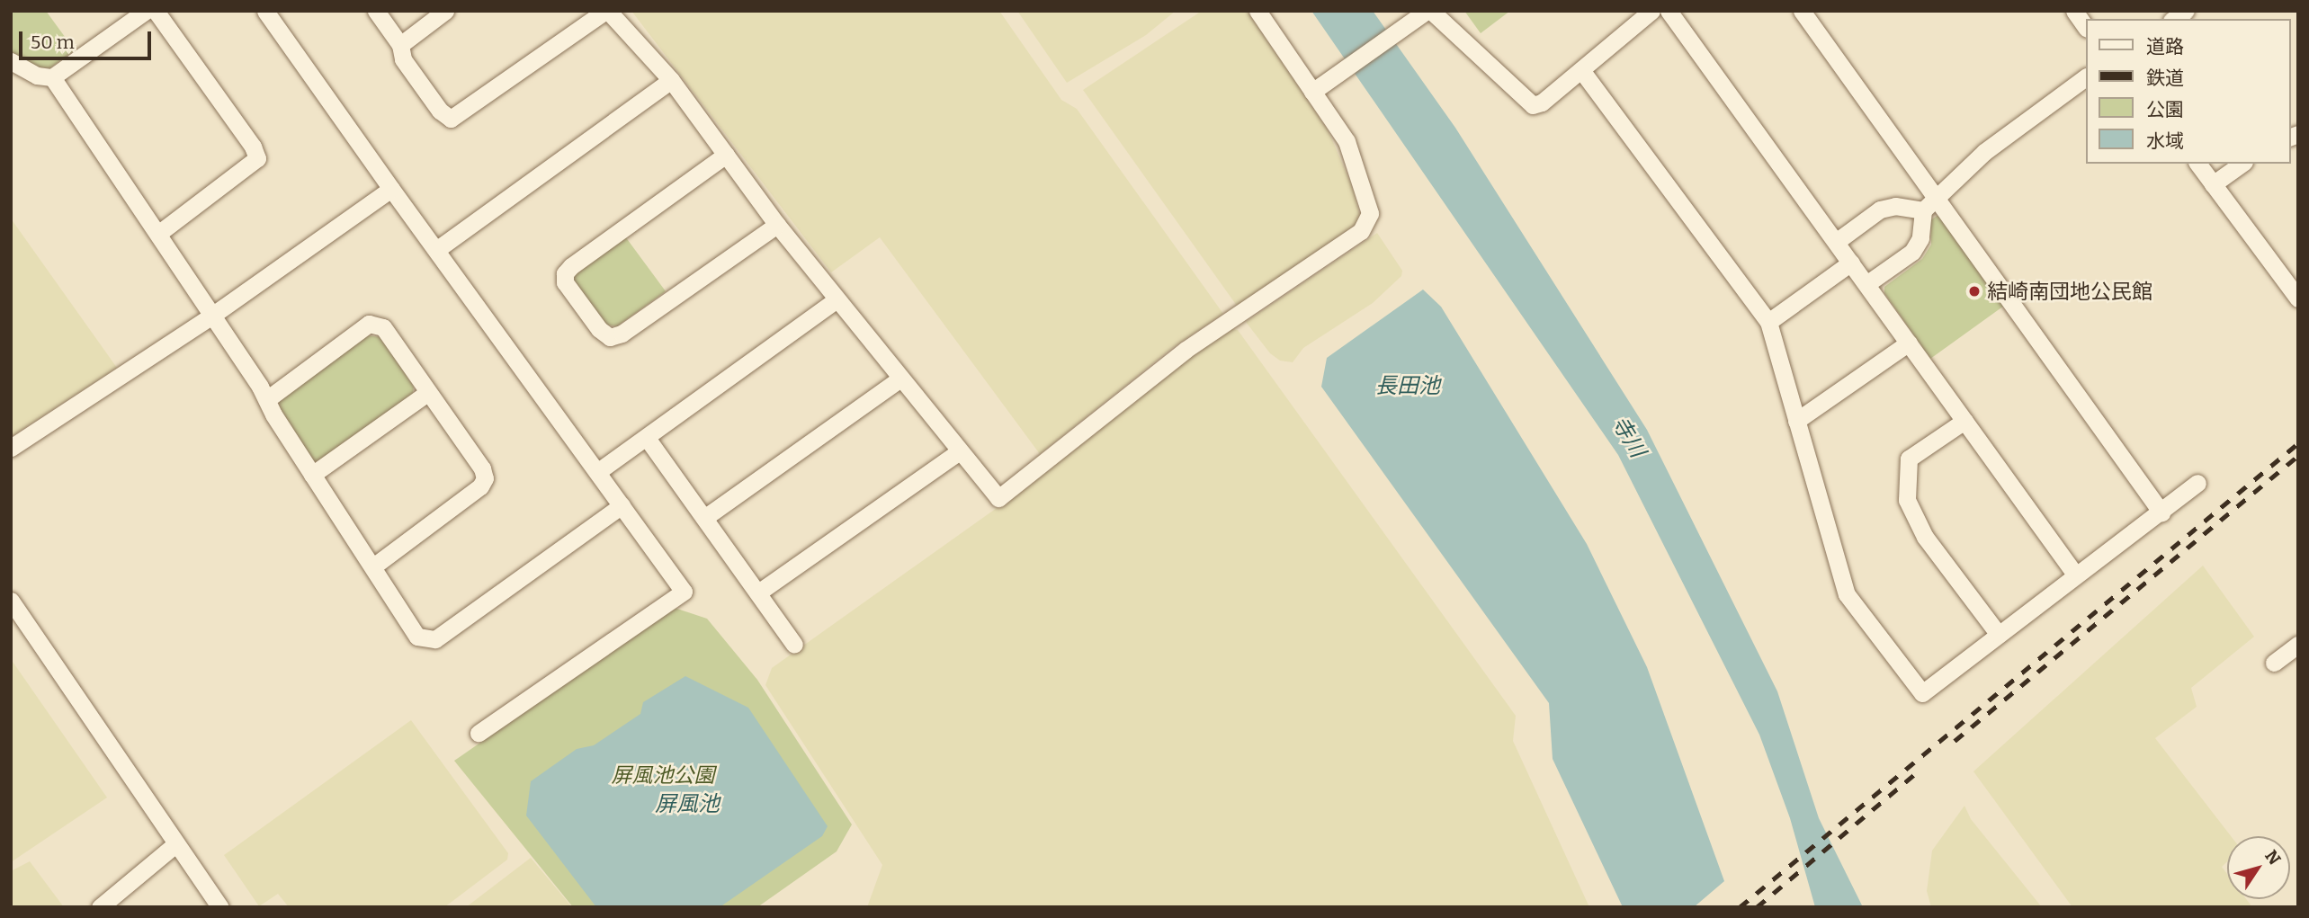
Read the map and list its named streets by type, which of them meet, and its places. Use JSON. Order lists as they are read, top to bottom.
{
  "water": ["長田池", "寺川", "屏風池"],
  "parks": ["屏風池公園"],
  "places": ["結崎南団地公民館"],
  "legend": [
    "道路",
    "鉄道",
    "公園",
    "水域"
  ],
  "scale_bar": "50 m",
  "north": "top right"
}
